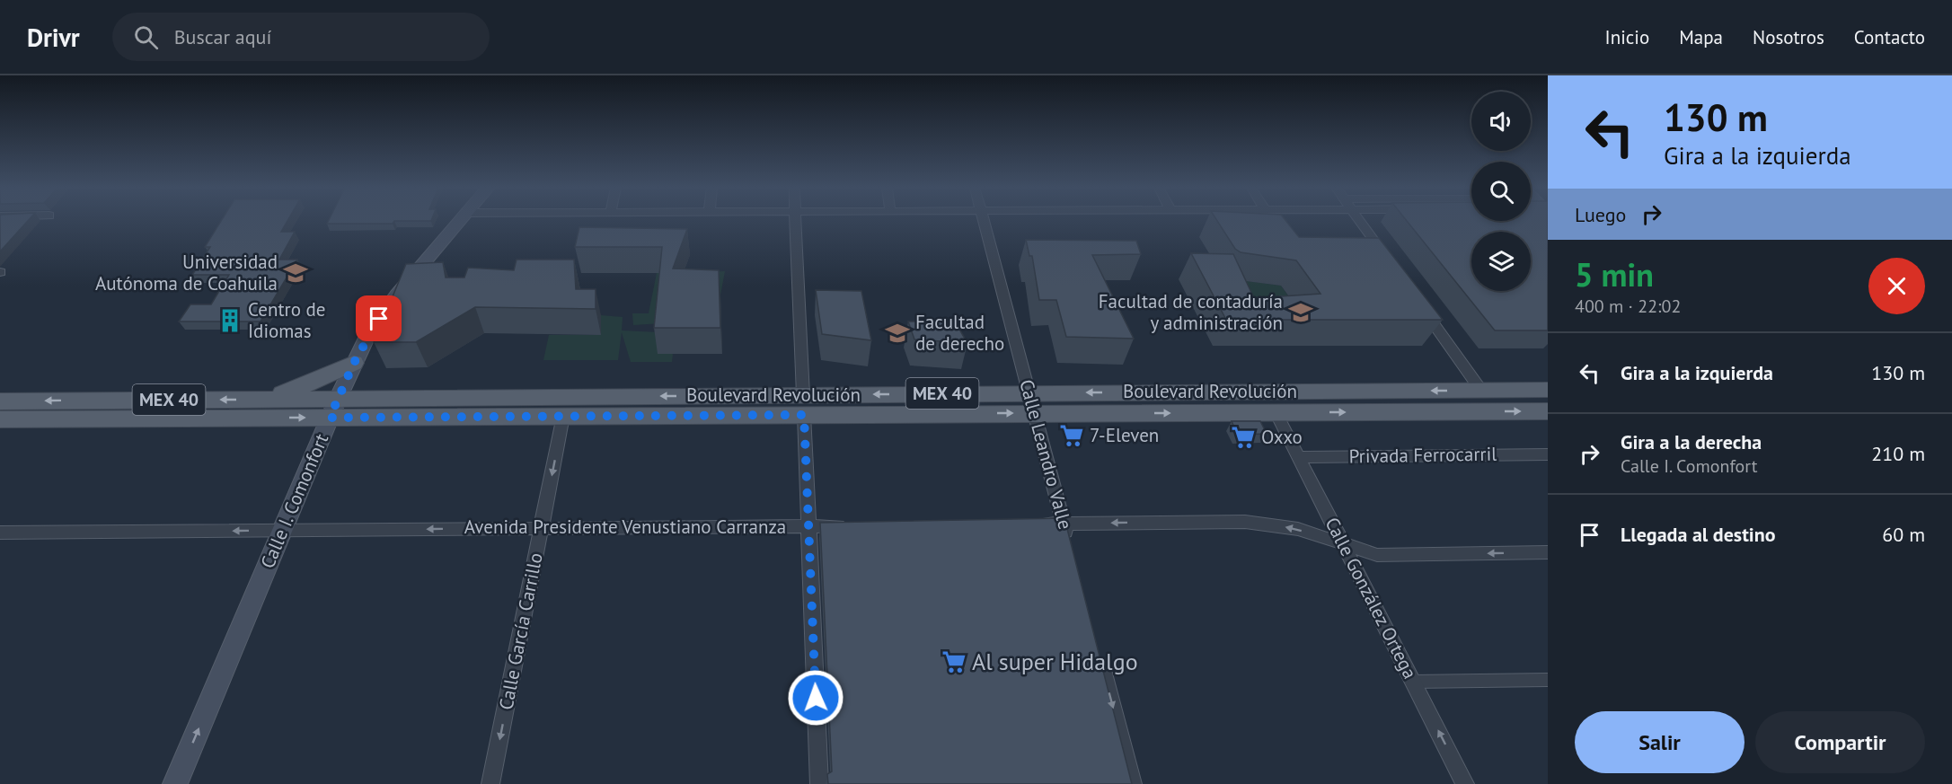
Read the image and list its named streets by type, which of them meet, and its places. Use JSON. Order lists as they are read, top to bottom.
{
  "streets": {
    "main road": ["Boulevard Revolución", "MEX 40", "Calle I. Comonfort"],
    "street": [
      "Calle Leandro Valle",
      "Privada Ferrocarril",
      "Avenida Presidente Venustiano Carranza",
      "Calle González Ortega",
      "Calle García Carrillo"
    ]
  },
  "crossings": [
    ["Boulevard Revolución", "MEX 40"],
    ["Boulevard Revolución", "Calle Leandro Valle"],
    ["Boulevard Revolución", "Calle I. Comonfort"],
    ["MEX 40", "Calle Leandro Valle"],
    ["MEX 40", "Calle I. Comonfort"],
    ["MEX 40", "Calle González Ortega"],
    ["MEX 40", "Calle García Carrillo"],
    ["Privada Ferrocarril", "Calle González Ortega"],
    ["Calle I. Comonfort", "Avenida Presidente Venustiano Carranza"],
    ["Avenida Presidente Venustiano Carranza", "Calle García Carrillo"]
  ],
  "one_way": ["Calle I. Comonfort", "Avenida Presidente Venustiano Carranza", "Calle García Carrillo"],
  "places": {
    "school or university": ["Universidad Autónoma de Coahuila", "Facultad de contaduría y administración", "Facultad de derecho"],
    "building": ["Centro de Idiomas"],
    "supermarket": ["7-Eleven", "Oxxo", "Al super Hidalgo"]
  },
  "page": {
    "header": "Drivr",
    "search": "Buscar aquí",
    "nav": [
      "Inicio",
      "Mapa",
      "Nosotros",
      "Contacto"
    ],
    "turn": ["130 m", "Gira a la izquierda"],
    "then": "Luego",
    "heading": ["5 min", "400 m · 22:02"],
    "list": [
      {
        "name": "Gira a la izquierda",
        "value": "130 m"
      },
      {
        "name": "Gira a la derecha",
        "note": "Calle I. Comonfort",
        "value": "210 m"
      },
      {
        "name": "Llegada al destino",
        "value": "60 m"
      }
    ],
    "buttons": ["Salir", "Compartir"]
  }
}
